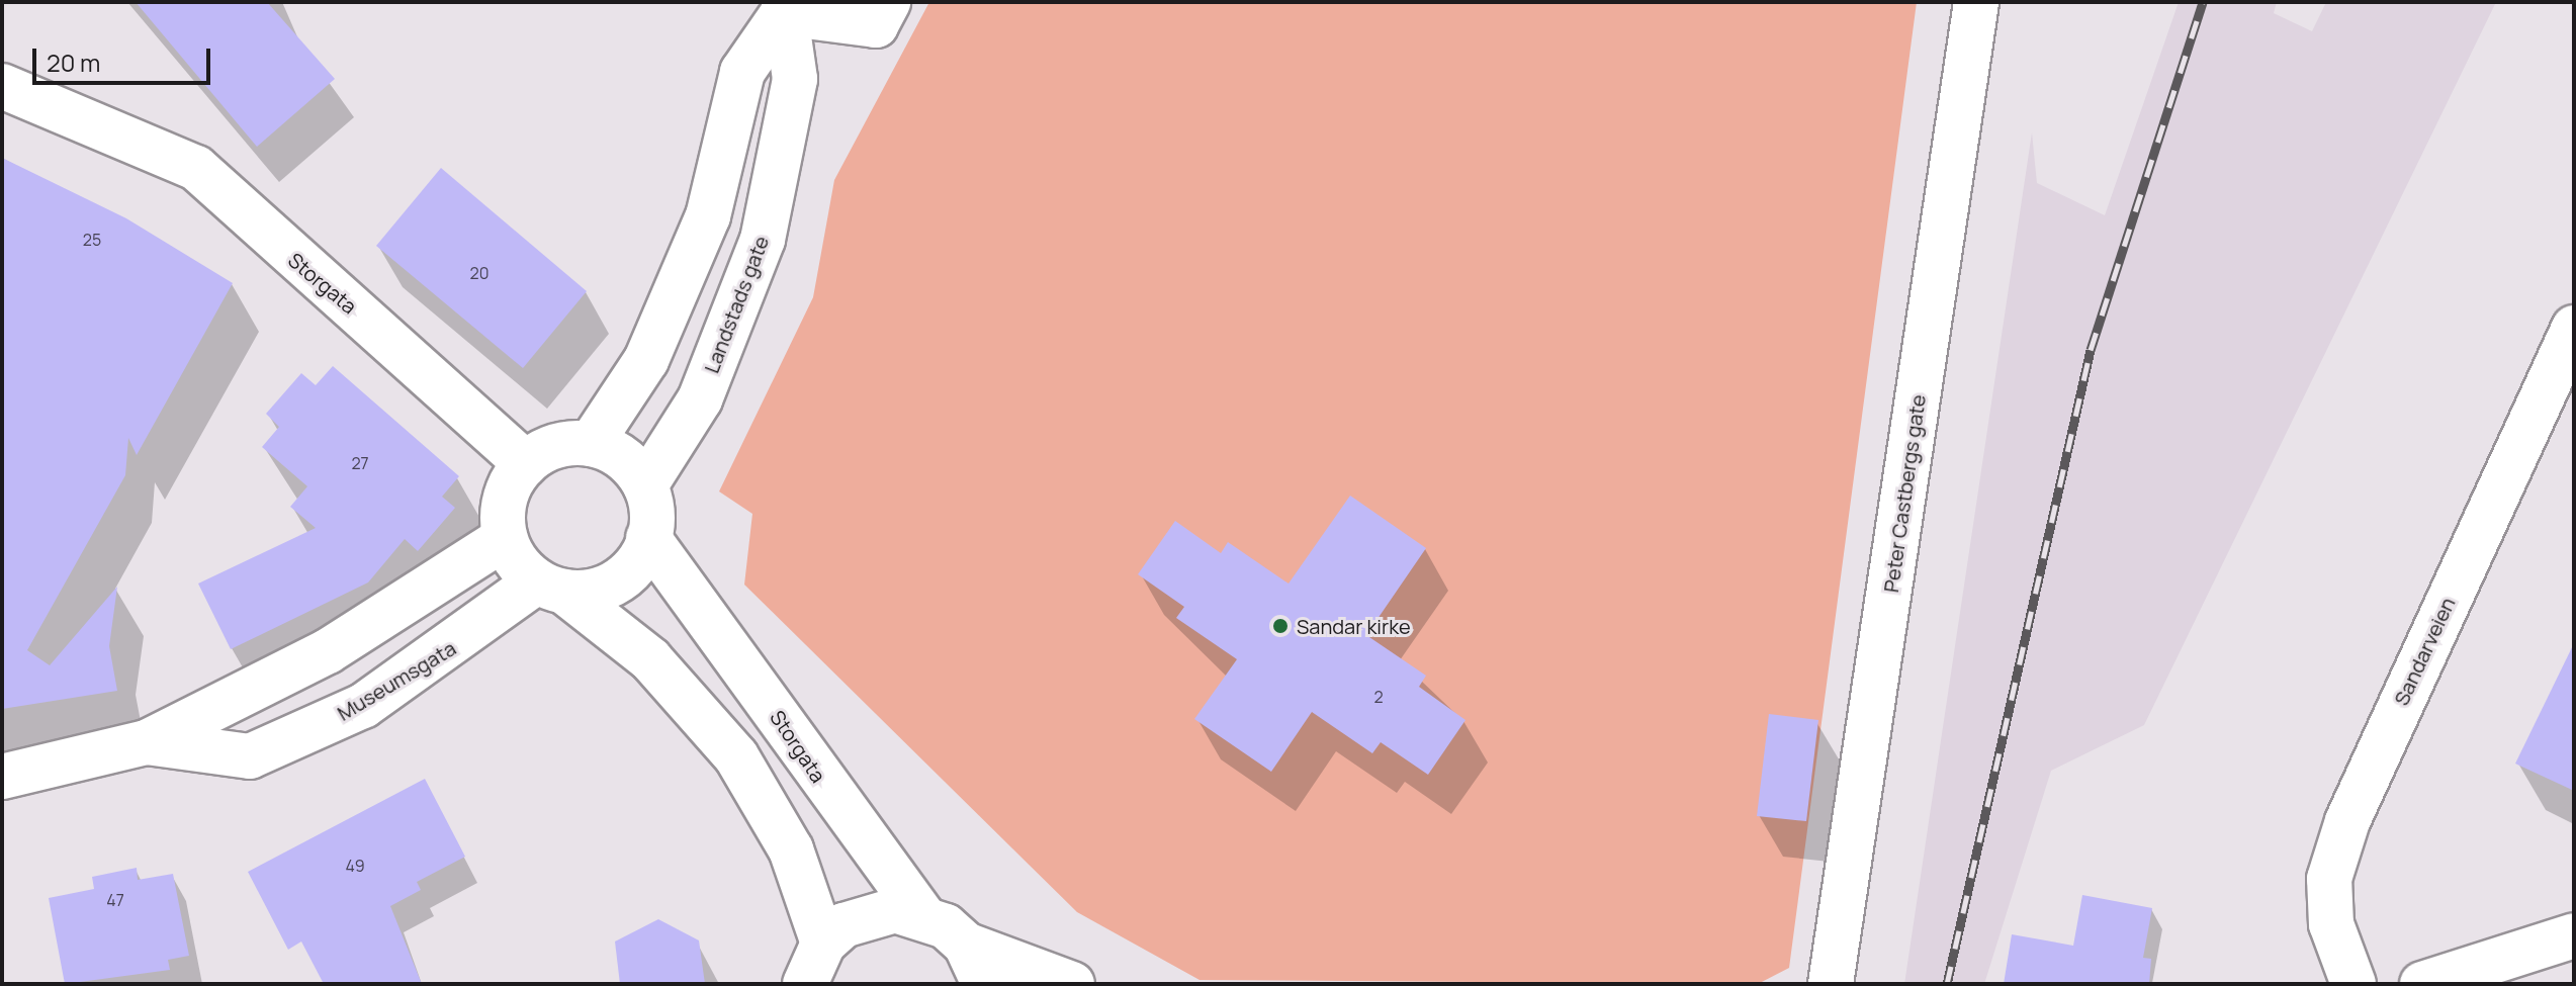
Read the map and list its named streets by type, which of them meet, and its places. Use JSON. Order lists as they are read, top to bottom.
{
  "streets": {
    "street": [
      "Storgata",
      "Landstads gate",
      "Peter Castbergs gate",
      "Sandarveien",
      "Museumsgata"
    ]
  },
  "crossings": [
    ["Storgata", "Landstads gate"],
    ["Storgata", "Museumsgata"],
    ["Landstads gate", "Museumsgata"]
  ],
  "places": ["Sandar kirke"],
  "house_numbers": [
    "25",
    "20",
    "27",
    "2",
    "49",
    "47"
  ],
  "scale_bar": "20 m"
}
